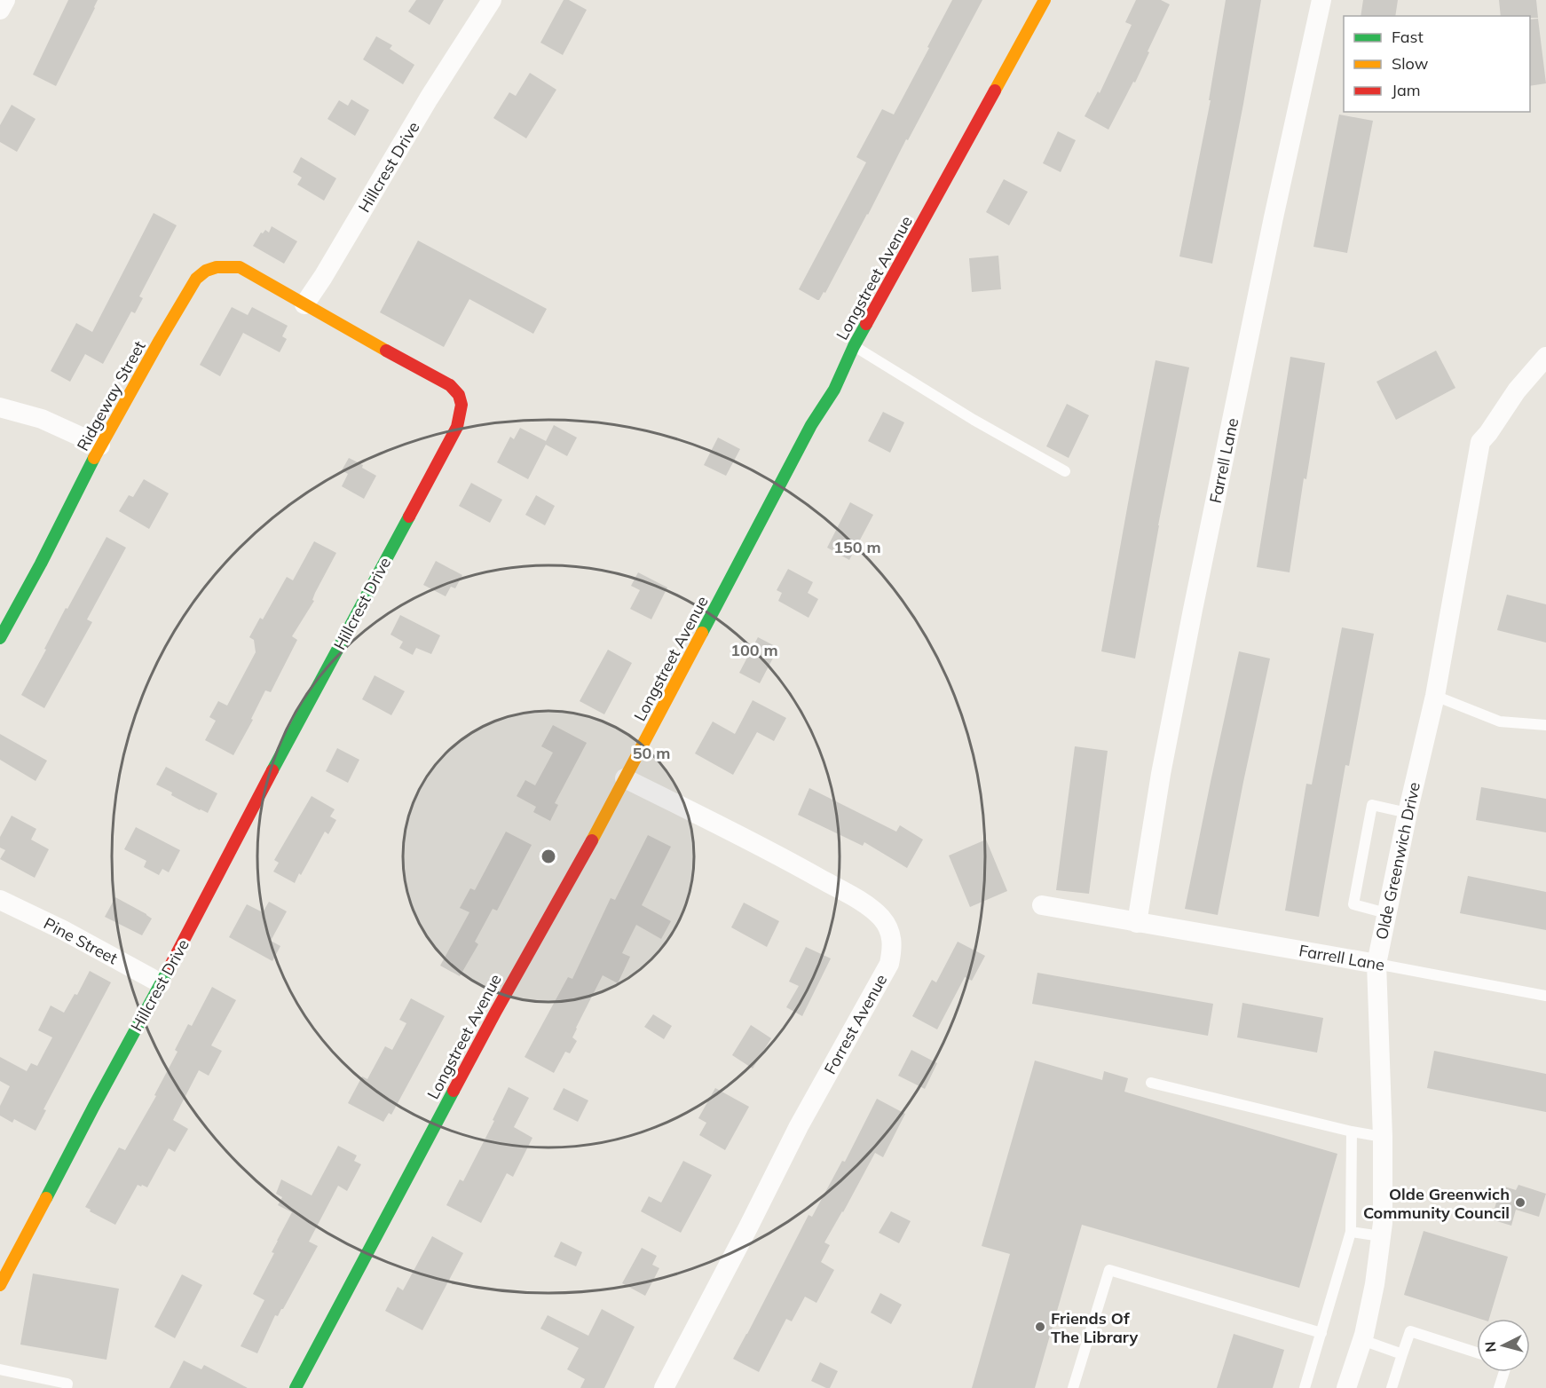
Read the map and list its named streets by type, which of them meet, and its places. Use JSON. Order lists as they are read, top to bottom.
{
  "streets": {
    "street": [
      "Hillcrest Drive",
      "Longstreet Avenue",
      "Ridgeway Street",
      "Farrell Lane",
      "Olde Greenwich Drive",
      "Pine Street",
      "Forrest Avenue"
    ]
  },
  "crossings": [
    ["Hillcrest Drive", "Ridgeway Street"],
    ["Hillcrest Drive", "Pine Street"],
    ["Longstreet Avenue", "Forrest Avenue"],
    ["Farrell Lane", "Olde Greenwich Drive"]
  ],
  "places": ["Olde Greenwich Community Council", "Friends Of The Library"],
  "legend": ["Fast", "Slow", "Jam"],
  "north": "left",
  "rings": ["150 m", "100 m", "50 m"]
}
